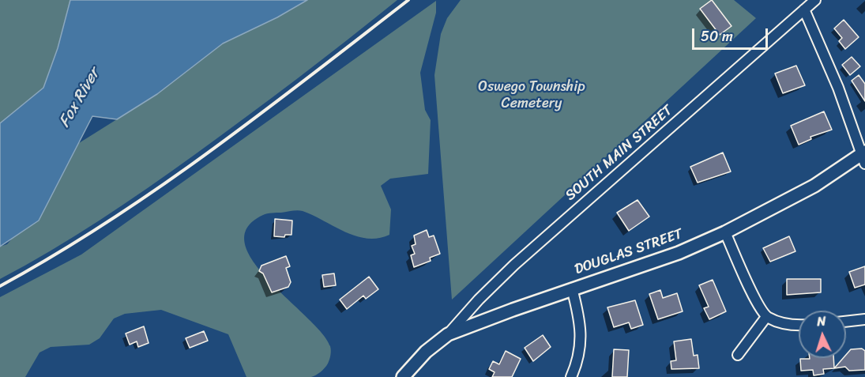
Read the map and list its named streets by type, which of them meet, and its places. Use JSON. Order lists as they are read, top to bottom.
{
  "streets": {
    "street": ["SOUTH MAIN STREET", "DOUGLAS STREET"]
  },
  "crossings": [
    ["SOUTH MAIN STREET", "DOUGLAS STREET"]
  ],
  "water": ["Fox River"],
  "parks": ["Oswego Township Cemetery"],
  "scale_bar": "50 m",
  "north": "top"
}
